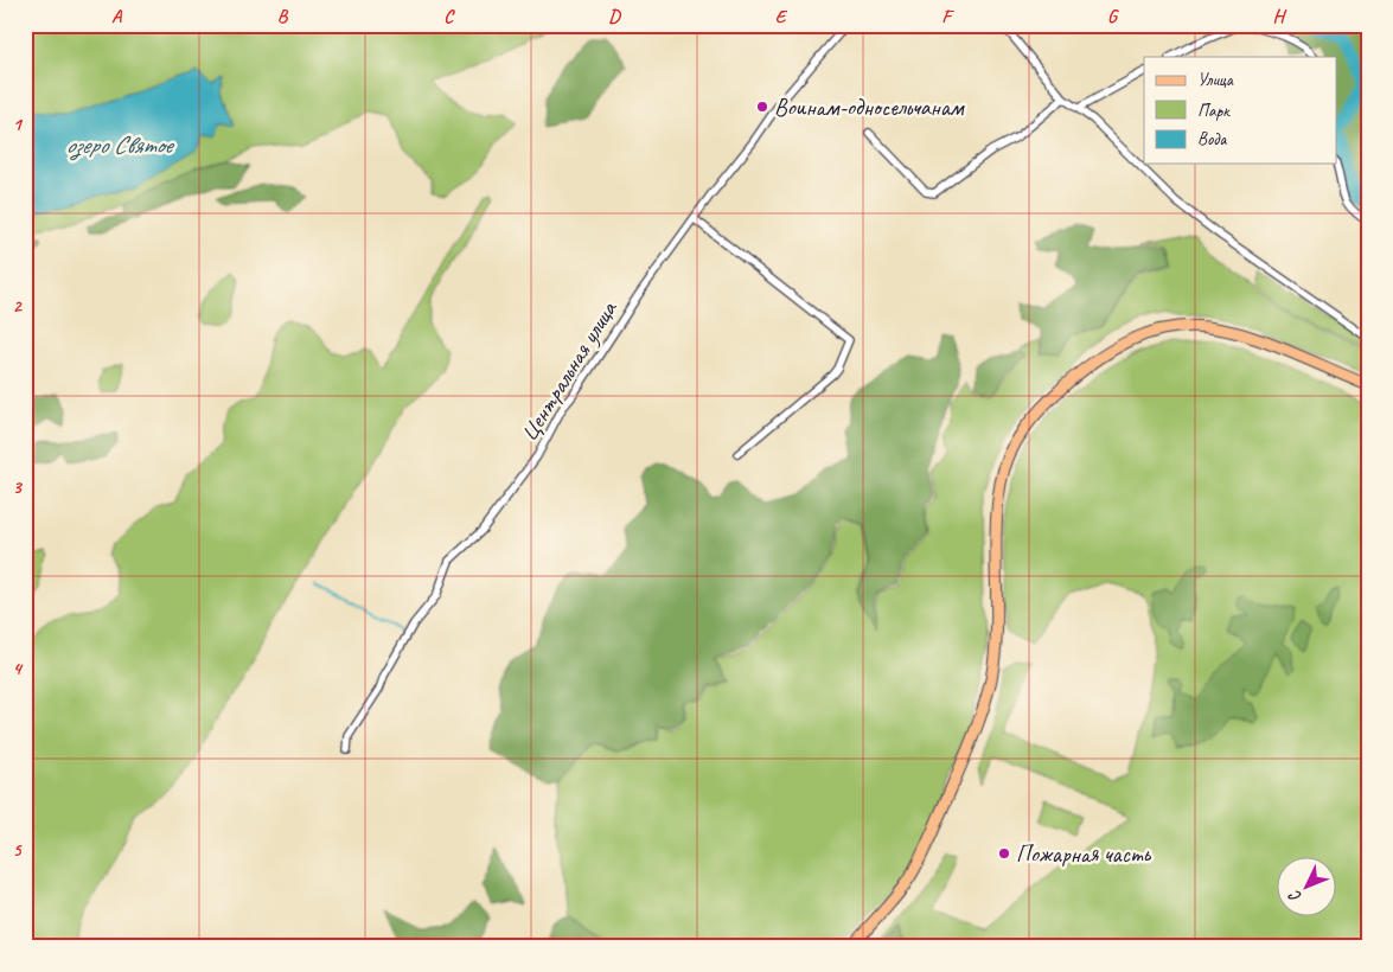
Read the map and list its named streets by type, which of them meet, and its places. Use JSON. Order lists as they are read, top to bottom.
{
  "streets": {
    "street": ["Центральная улица"]
  },
  "water": ["озеро Святое"],
  "places": ["Воинам-односельчанам", "Пожарная часть"],
  "legend": ["Улица", "Парк", "Вода"],
  "north": "bottom left",
  "grid": {
    "columns": [
      "A",
      "B",
      "C",
      "D",
      "E",
      "F",
      "G",
      "H"
    ],
    "rows": [
      "1",
      "2",
      "3",
      "4",
      "5"
    ]
  }
}
